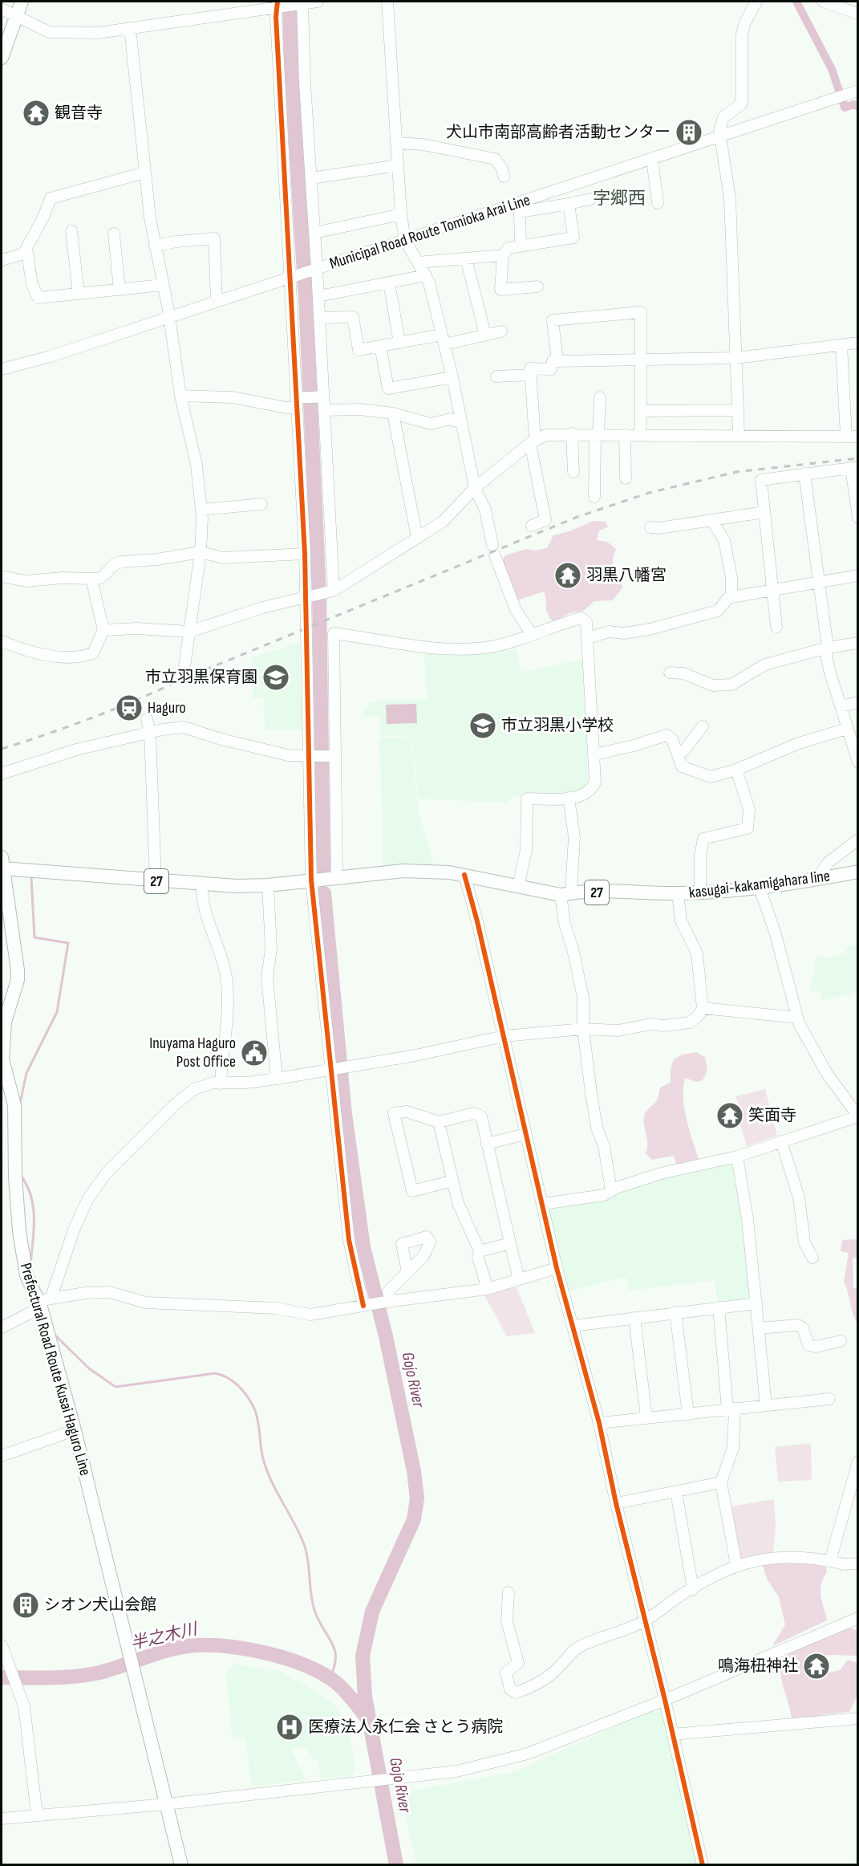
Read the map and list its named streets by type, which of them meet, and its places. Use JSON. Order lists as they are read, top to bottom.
{
  "streets": {
    "main road": ["27", "kasugai-kakamigahara line", "Prefectural Road Route Kusai Haguro Line"],
    "street": ["Municipal Road Route Tomioka Arai Line"]
  },
  "crossings": [
    ["kasugai-kakamigahara line", "Prefectural Road Route Kusai Haguro Line"]
  ],
  "districts": ["字郷西"],
  "water": ["Gojo River", "半之木川"],
  "places": {
    "temple": [
      "観音寺",
      "羽黒八幡宮",
      "笑面寺",
      "鳴海杻神社"
    ],
    "building": ["犬山市南部高齢者活動センター", "シオン犬山会館"],
    "school or university": ["市立羽黒保育園", "市立羽黒小学校"],
    "station": ["Haguro"],
    "public building": ["Inuyama Haguro Post Office"],
    "hospital": ["医療法人永仁会 さとう病院"]
  }
}
